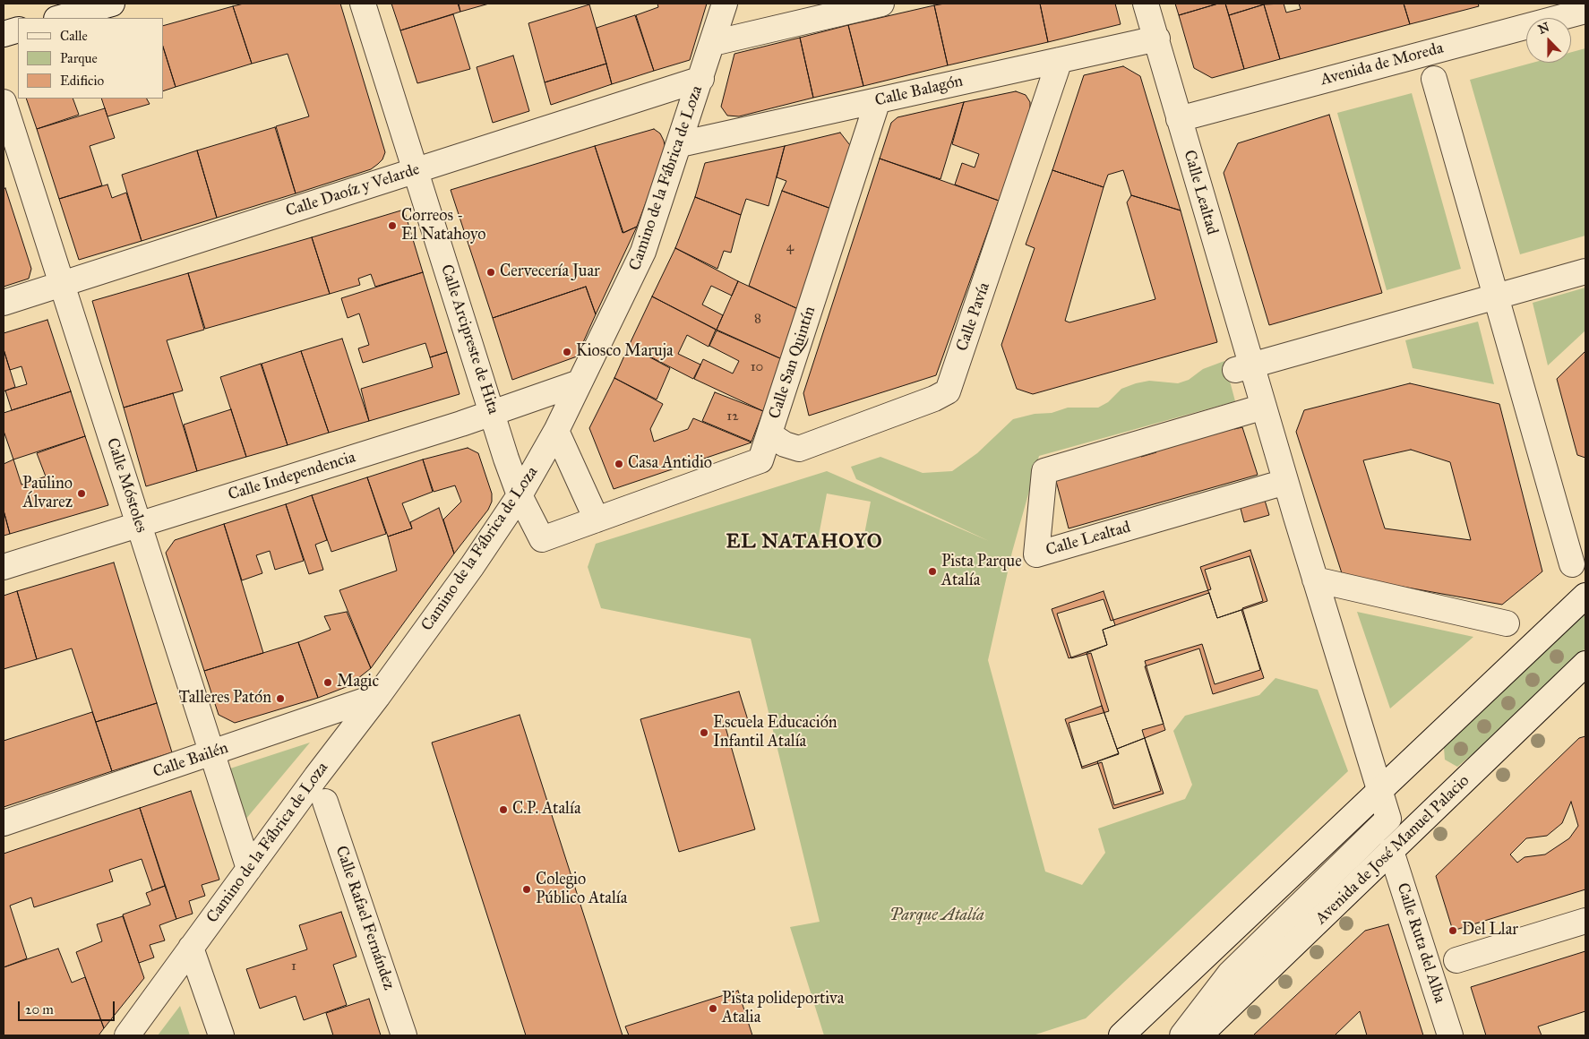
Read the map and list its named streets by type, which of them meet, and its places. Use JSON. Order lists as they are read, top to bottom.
{
  "streets": {
    "street": [
      "Avenida de Moreda",
      "Calle Balagón",
      "Camino de la Fábrica de Loza",
      "Calle Daoíz y Velarde",
      "Calle Lealtad",
      "Calle Pavía",
      "Calle Arcipreste de Hita",
      "Calle San Quintín",
      "Calle Independencia",
      "Calle Móstoles",
      "Calle Bailén",
      "Avenida de José Manuel Palacio",
      "Calle Rafael Fernández",
      "Calle Ruta del Alba"
    ]
  },
  "crossings": [
    ["Avenida de Moreda", "Calle Lealtad"],
    ["Calle Balagón", "Camino de la Fábrica de Loza"],
    ["Calle Balagón", "Calle Lealtad"],
    ["Calle Balagón", "Calle Pavía"],
    ["Calle Balagón", "Calle San Quintín"],
    ["Camino de la Fábrica de Loza", "Calle Daoíz y Velarde"],
    ["Camino de la Fábrica de Loza", "Calle Arcipreste de Hita"],
    ["Camino de la Fábrica de Loza", "Calle San Quintín"],
    ["Camino de la Fábrica de Loza", "Calle Independencia"],
    ["Camino de la Fábrica de Loza", "Calle Móstoles"],
    ["Camino de la Fábrica de Loza", "Calle Bailén"],
    ["Calle Daoíz y Velarde", "Calle Arcipreste de Hita"],
    ["Calle Daoíz y Velarde", "Calle Móstoles"],
    ["Calle Lealtad", "Avenida de José Manuel Palacio"],
    ["Calle Pavía", "Calle San Quintín"],
    ["Calle Arcipreste de Hita", "Calle San Quintín"],
    ["Calle Arcipreste de Hita", "Calle Independencia"],
    ["Calle Independencia", "Calle Móstoles"],
    ["Calle Móstoles", "Calle Bailén"],
    ["Avenida de José Manuel Palacio", "Calle Ruta del Alba"]
  ],
  "districts": ["EL NATAHOYO"],
  "parks": ["Parque Atalía"],
  "places": [
    "Correos - El Natahoyo",
    "Cervecería Juar",
    "Kiosco Maruja",
    "Casa Antidio",
    "Paulino Álvarez",
    "Pista Parque Atalía",
    "Magic",
    "Talleres Patón",
    "Escuela Educación Infantil Atalía",
    "C.P. Atalía",
    "Colegio Público Atalía",
    "Del Llar",
    "Pista polideportiva Atalia"
  ],
  "house_numbers": [
    "4",
    "8",
    "10",
    "12",
    "1"
  ],
  "legend": ["Calle", "Parque", "Edificio"],
  "scale_bar": "20 m",
  "north": "top"
}
